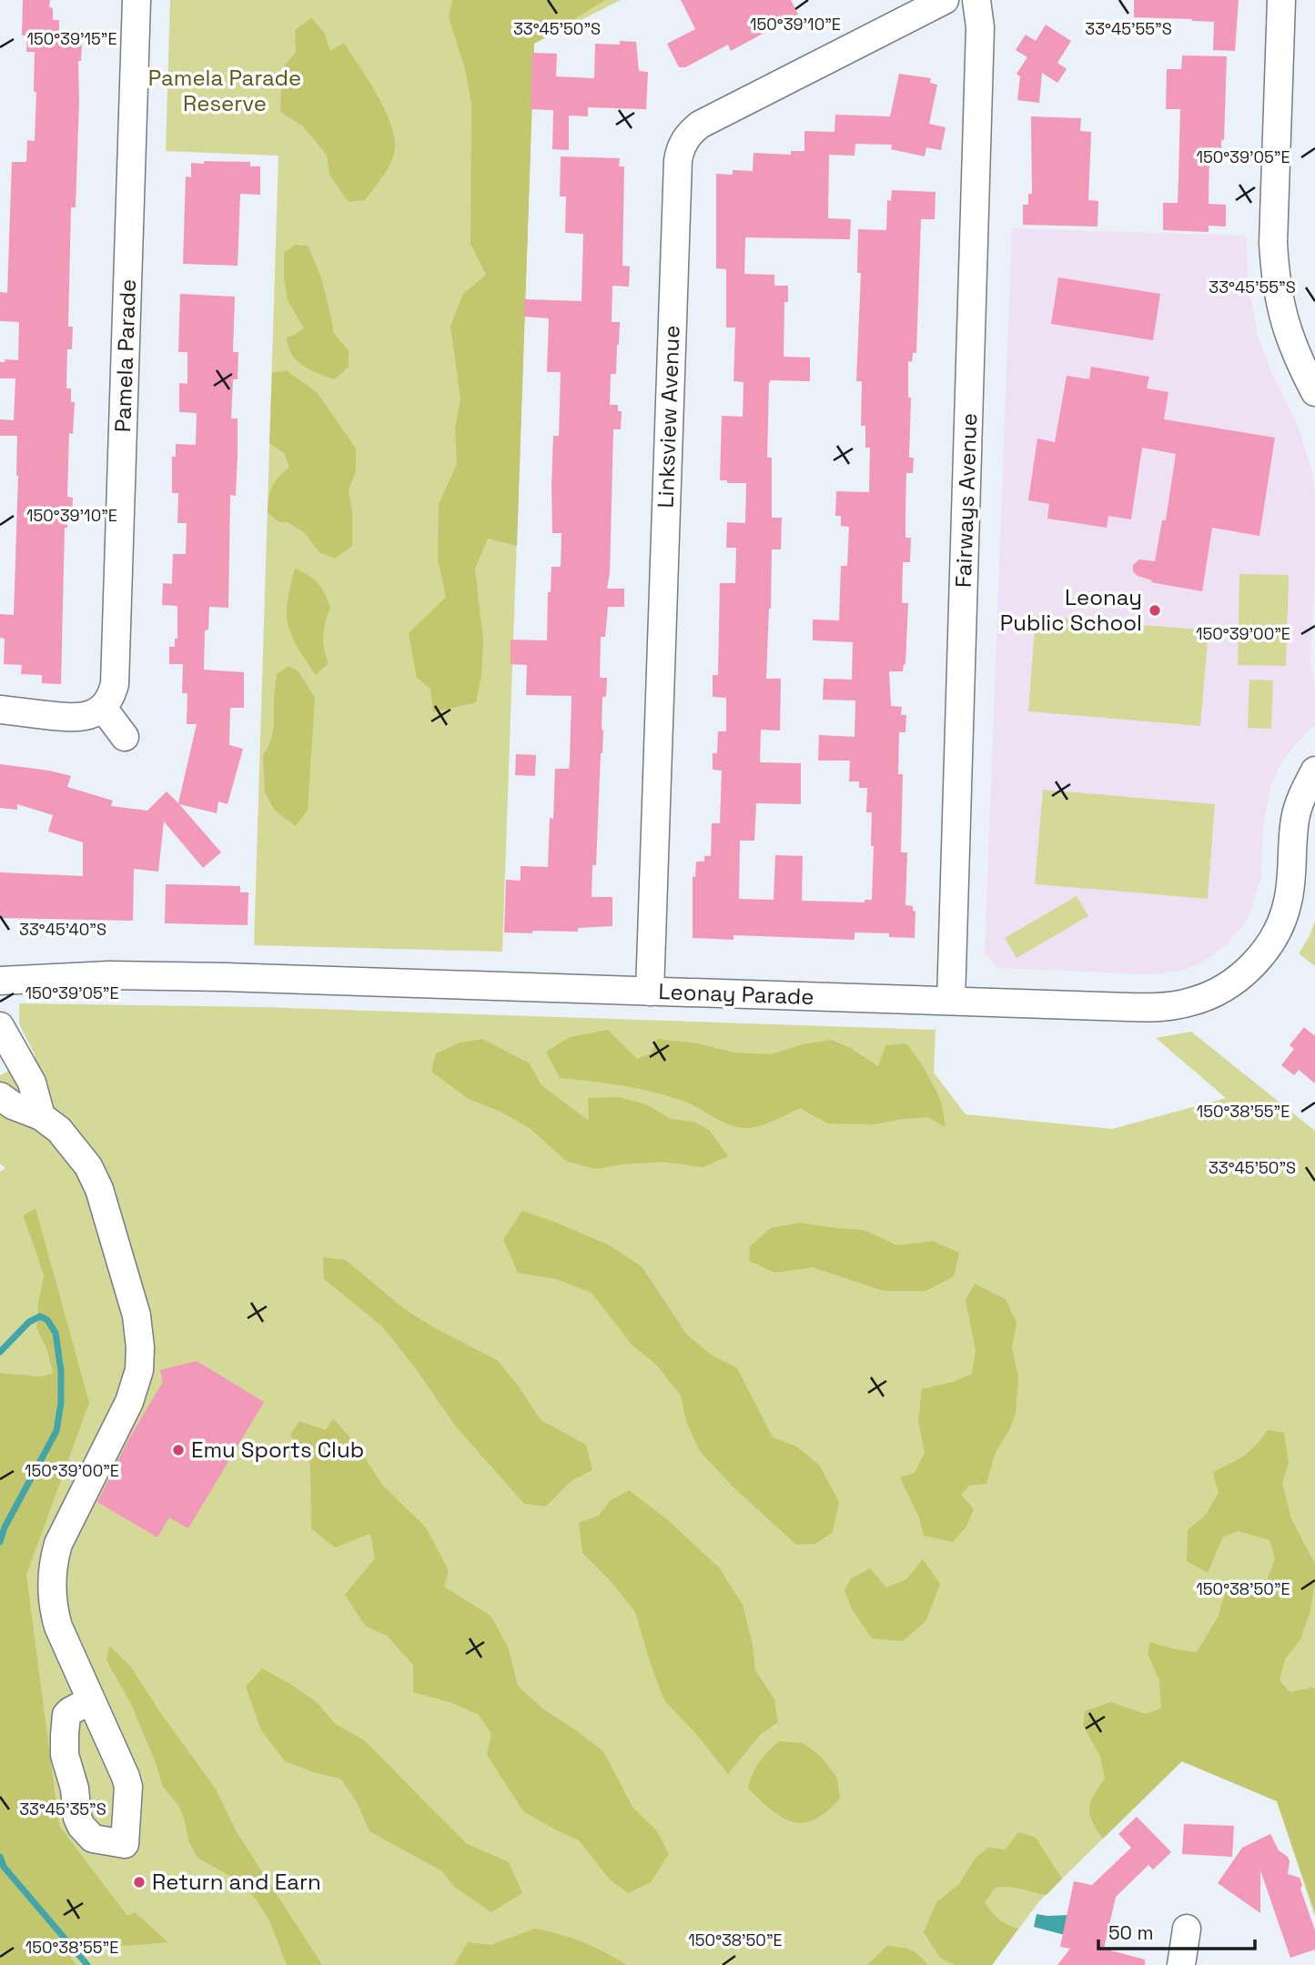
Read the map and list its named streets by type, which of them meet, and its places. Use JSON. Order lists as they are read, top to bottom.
{
  "streets": {
    "street": [
      "Pamela Parade",
      "Linksview Avenue",
      "Fairways Avenue",
      "Leonay Parade"
    ]
  },
  "crossings": [
    ["Linksview Avenue", "Leonay Parade"],
    ["Fairways Avenue", "Leonay Parade"]
  ],
  "parks": ["Pamela Parade Reserve"],
  "places": ["Leonay Public School", "Emu Sports Club", "Return and Earn"],
  "scale_bar": "50 m",
  "coordinates": [
    "150°39'10\"E",
    "33°45'50\"S",
    "33°45'55\"S",
    "150°39'15\"E",
    "150°39'05\"E",
    "150°39'00\"E",
    "33°45'40\"S",
    "150°38'55\"E",
    "150°38'50\"E",
    "33°45'35\"S"
  ]
}
